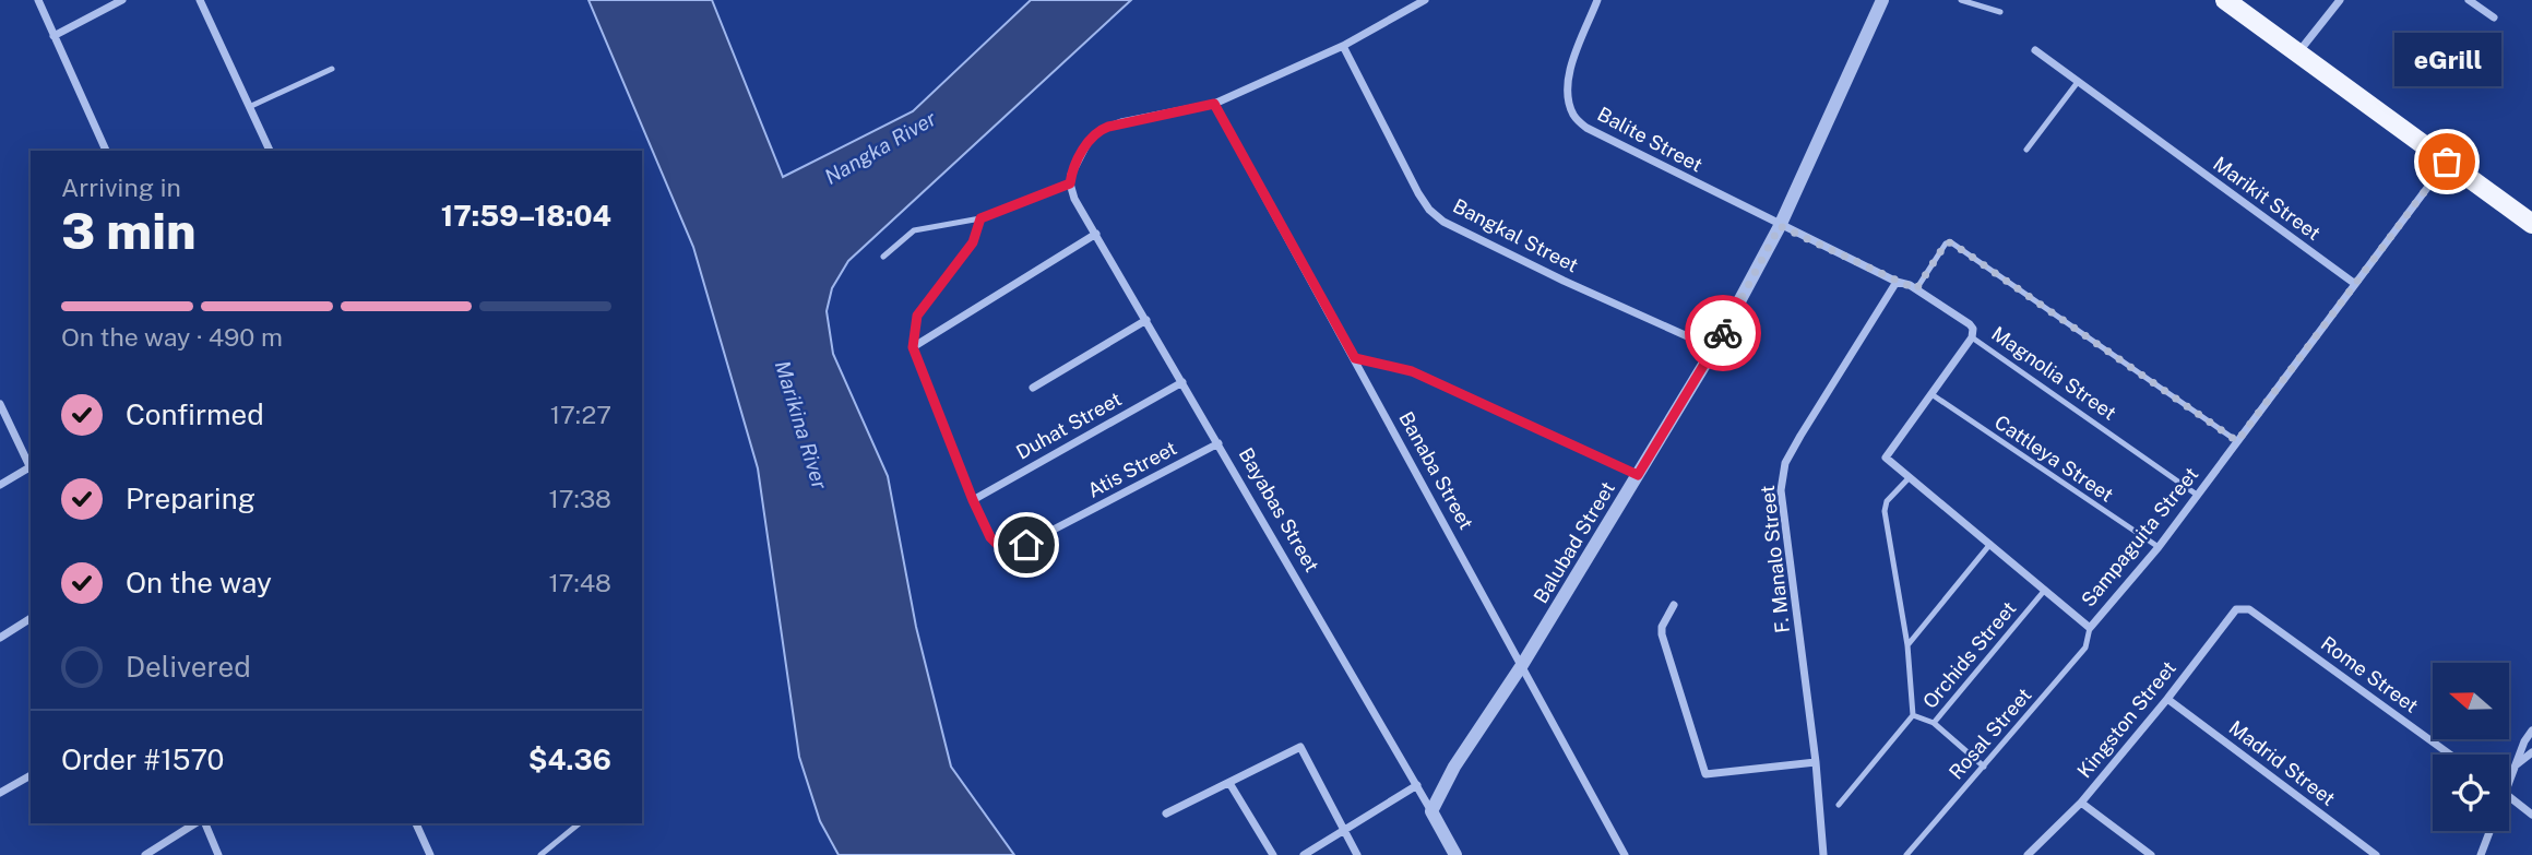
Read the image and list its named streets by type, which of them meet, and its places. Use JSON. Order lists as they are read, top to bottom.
{
  "streets": {
    "street": [
      "Balite Street",
      "Marikit Street",
      "Bangkal Street",
      "Magnolia Street",
      "Duhat Street",
      "Atis Street",
      "Banaba Street",
      "Bayabas Street",
      "Sampaguita Street",
      "Balubad Street",
      "F. Manalo Street",
      "Rome Street",
      "Kingston Street",
      "Madrid Street"
    ],
    "lane": ["Cattleya Street", "Orchids Street", "Rosal Street"]
  },
  "crossings": [
    ["Balite Street", "Balubad Street"],
    ["Marikit Street", "Sampaguita Street"],
    ["Bangkal Street", "Balubad Street"],
    ["Magnolia Street", "Sampaguita Street"],
    ["Magnolia Street", "F. Manalo Street"],
    ["Duhat Street", "Bayabas Street"],
    ["Cattleya Street", "Sampaguita Street"],
    ["Atis Street", "Bayabas Street"],
    ["Banaba Street", "Balubad Street"],
    ["Bayabas Street", "Balubad Street"],
    ["Sampaguita Street", "Orchids Street"],
    ["Sampaguita Street", "Rosal Street"],
    ["Rome Street", "Kingston Street"],
    ["Kingston Street", "Madrid Street"]
  ],
  "water": ["Nangka River", "Marikina River"],
  "places": ["eGrill"],
  "north": "left",
  "page": {
    "bubble": "eGrill",
    "heading": ["3 min", "Arriving in", "17:59–18:04"],
    "panel": ["Order #1570", "$4.36"],
    "bar": "On the way · 490 m",
    "list": [
      ["Confirmed", "17:27"],
      ["Preparing", "17:38"],
      ["On the way", "17:48"],
      "Delivered"
    ]
  }
}
